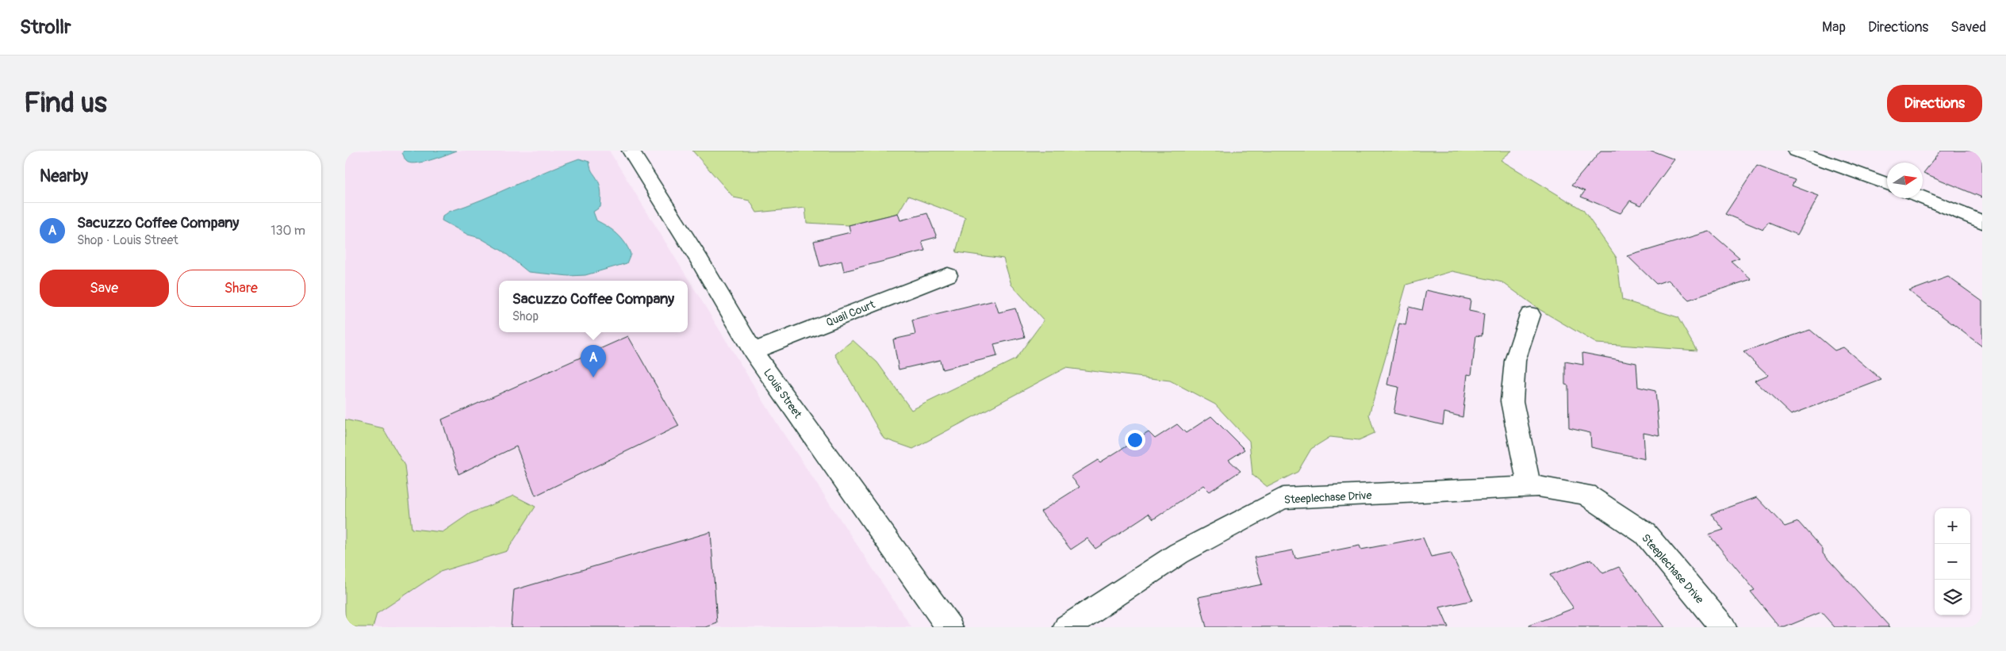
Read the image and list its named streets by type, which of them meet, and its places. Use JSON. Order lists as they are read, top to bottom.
{
  "streets": {
    "street": ["Quail Court", "Louis Street", "Steeplechase Drive"]
  },
  "crossings": [
    ["Quail Court", "Louis Street"]
  ],
  "north": "right",
  "page": {
    "header": "Strollr",
    "nav": ["Map", "Directions", "Saved"],
    "buttons": [
      "Directions",
      ["Save", "Share"]
    ],
    "title": "Find us",
    "heading": "Nearby",
    "list": [
      {
        "mark": "A",
        "name": "Sacuzzo Coffee Company",
        "note": "Shop · Louis Street",
        "value": "130 m"
      }
    ],
    "popup": ["Sacuzzo Coffee Company", "Shop"],
    "pins": "A",
    "map_buttons": ["+", "−"]
  }
}
